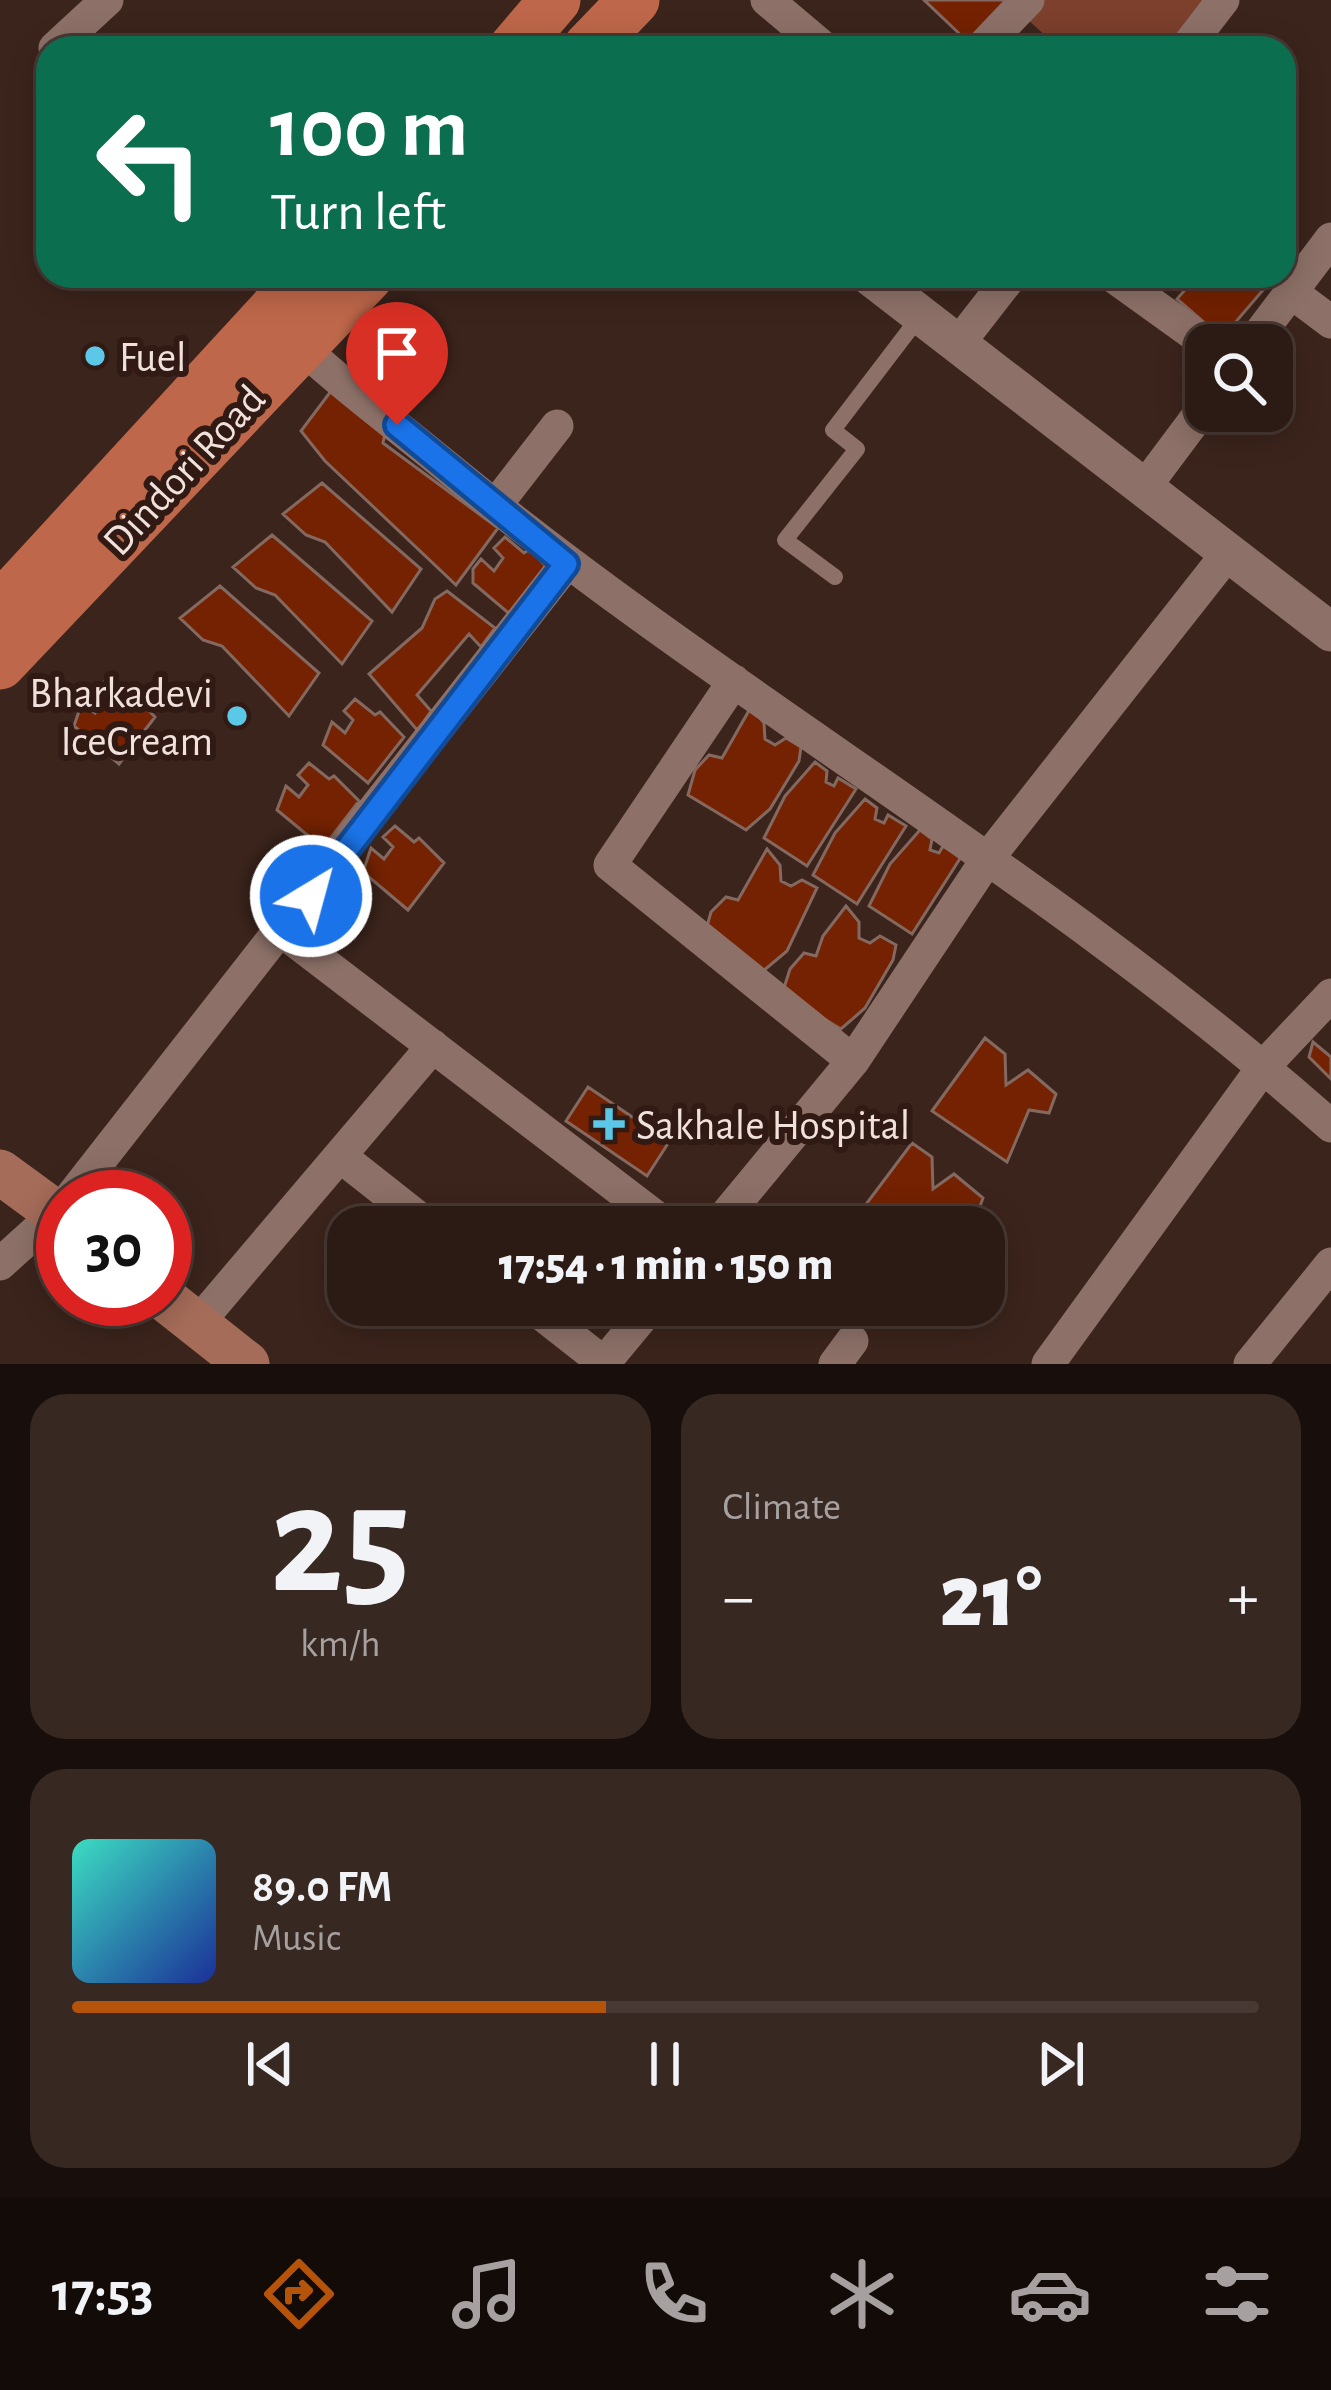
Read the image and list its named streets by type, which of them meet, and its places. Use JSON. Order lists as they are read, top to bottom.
{
  "streets": {
    "main road": ["Dindori Road"]
  },
  "places": {
    "other": ["Fuel", "Bharkadevi IceCream"],
    "health": ["Sakhale Hospital"]
  },
  "page": {
    "turn": ["100 m", "Turn left"],
    "limit": "30",
    "trip": "17:54 · 1 min · 150 m",
    "tile": [
      ["25", "km/h"],
      "Climate"
    ],
    "heat": ["−", "21°", "+"],
    "song": ["89.0 FM", "Music"],
    "tabs": "17:53"
  }
}
